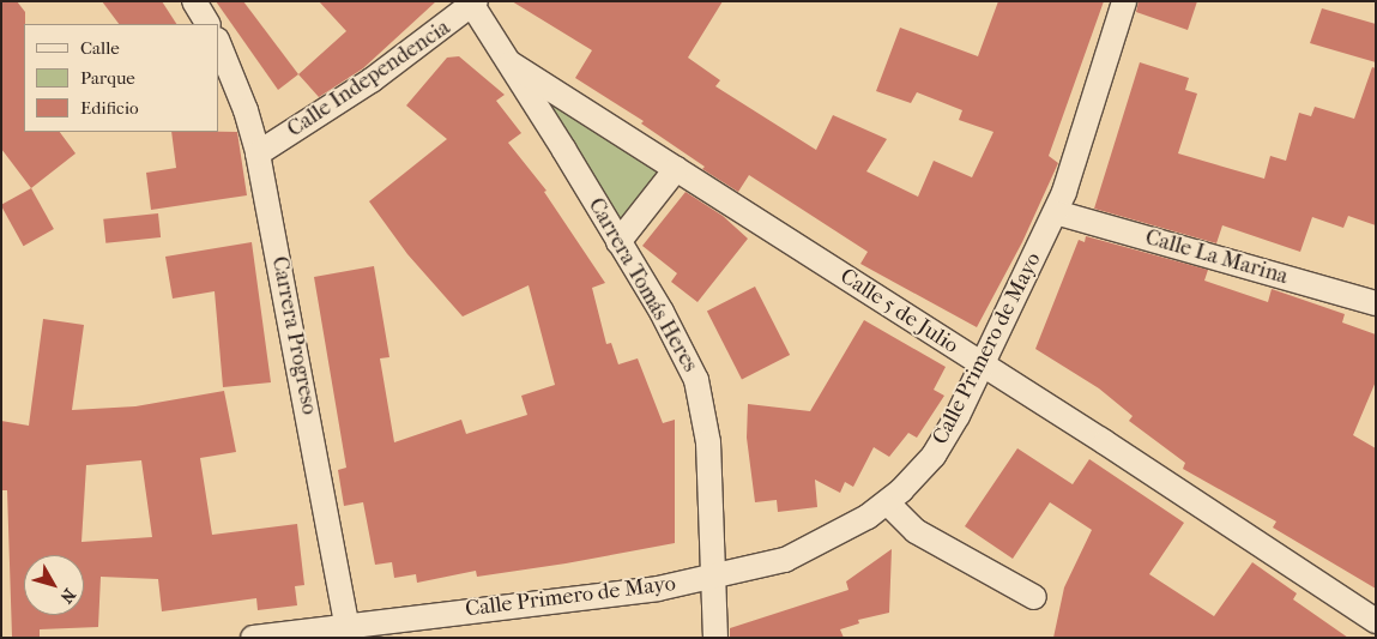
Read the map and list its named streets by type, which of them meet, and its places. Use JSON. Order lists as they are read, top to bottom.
{
  "streets": {
    "street": [
      "Calle Independencia",
      "Calle La Marina",
      "Carrera Tomás Heres",
      "Calle 5 de Julio",
      "Carrera Progreso",
      "Calle Primero de Mayo"
    ]
  },
  "crossings": [
    ["Calle Independencia", "Carrera Tomás Heres"],
    ["Calle Independencia", "Carrera Progreso"],
    ["Calle La Marina", "Calle Primero de Mayo"],
    ["Carrera Tomás Heres", "Calle 5 de Julio"],
    ["Carrera Tomás Heres", "Calle Primero de Mayo"],
    ["Calle 5 de Julio", "Calle Primero de Mayo"],
    ["Carrera Progreso", "Calle Primero de Mayo"]
  ],
  "legend": ["Calle", "Parque", "Edificio"],
  "north": "bottom right"
}
